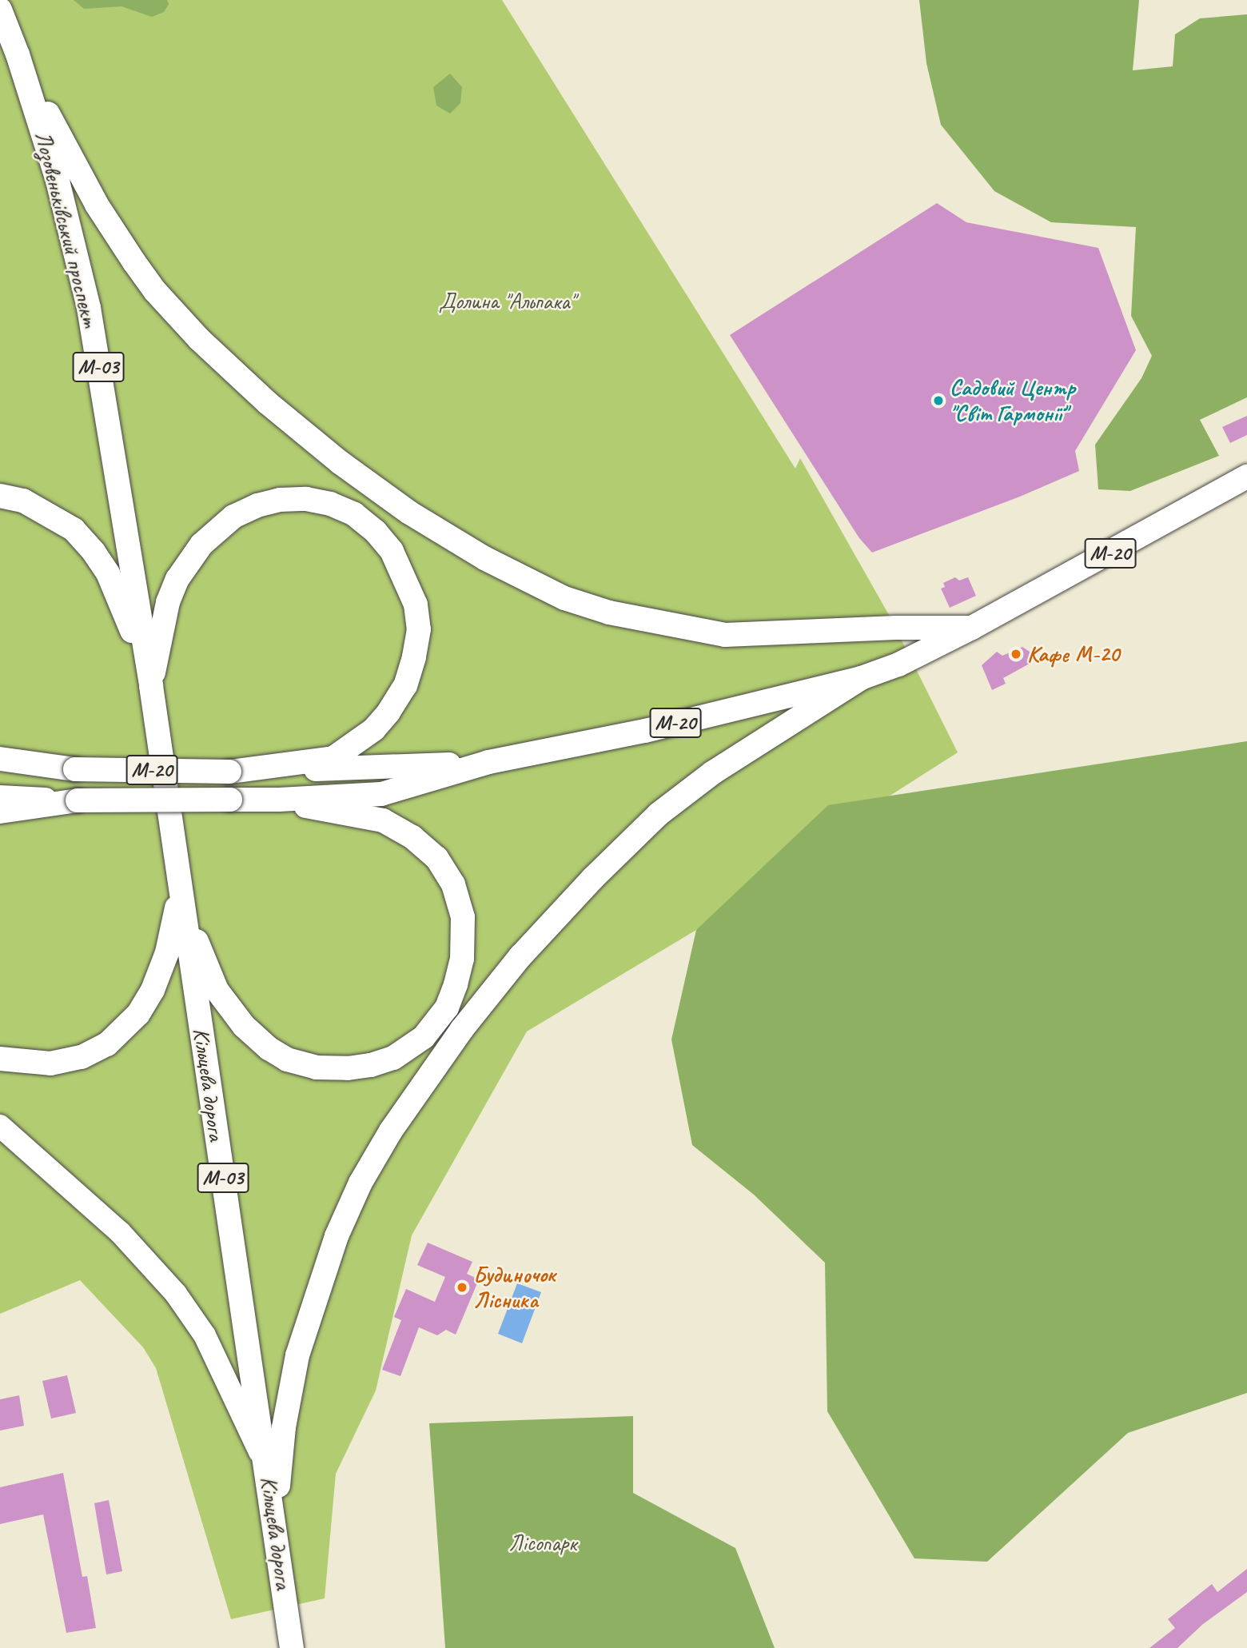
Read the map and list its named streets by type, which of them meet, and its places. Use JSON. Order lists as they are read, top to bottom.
{
  "streets": {
    "highway": [
      "Лозовеньківський проспект",
      "М-03",
      "М-20",
      "Кільцева дорога"
    ]
  },
  "crossings": [
    ["Лозовеньківський проспект", "Кільцева дорога"]
  ],
  "parks": ["Долина \"Альпака\"", "Лісопарк"],
  "places": ["Садовий Центр \"Світ Гармонії\"", "Кафе М-20", "Будиночок Лісника"]
}
